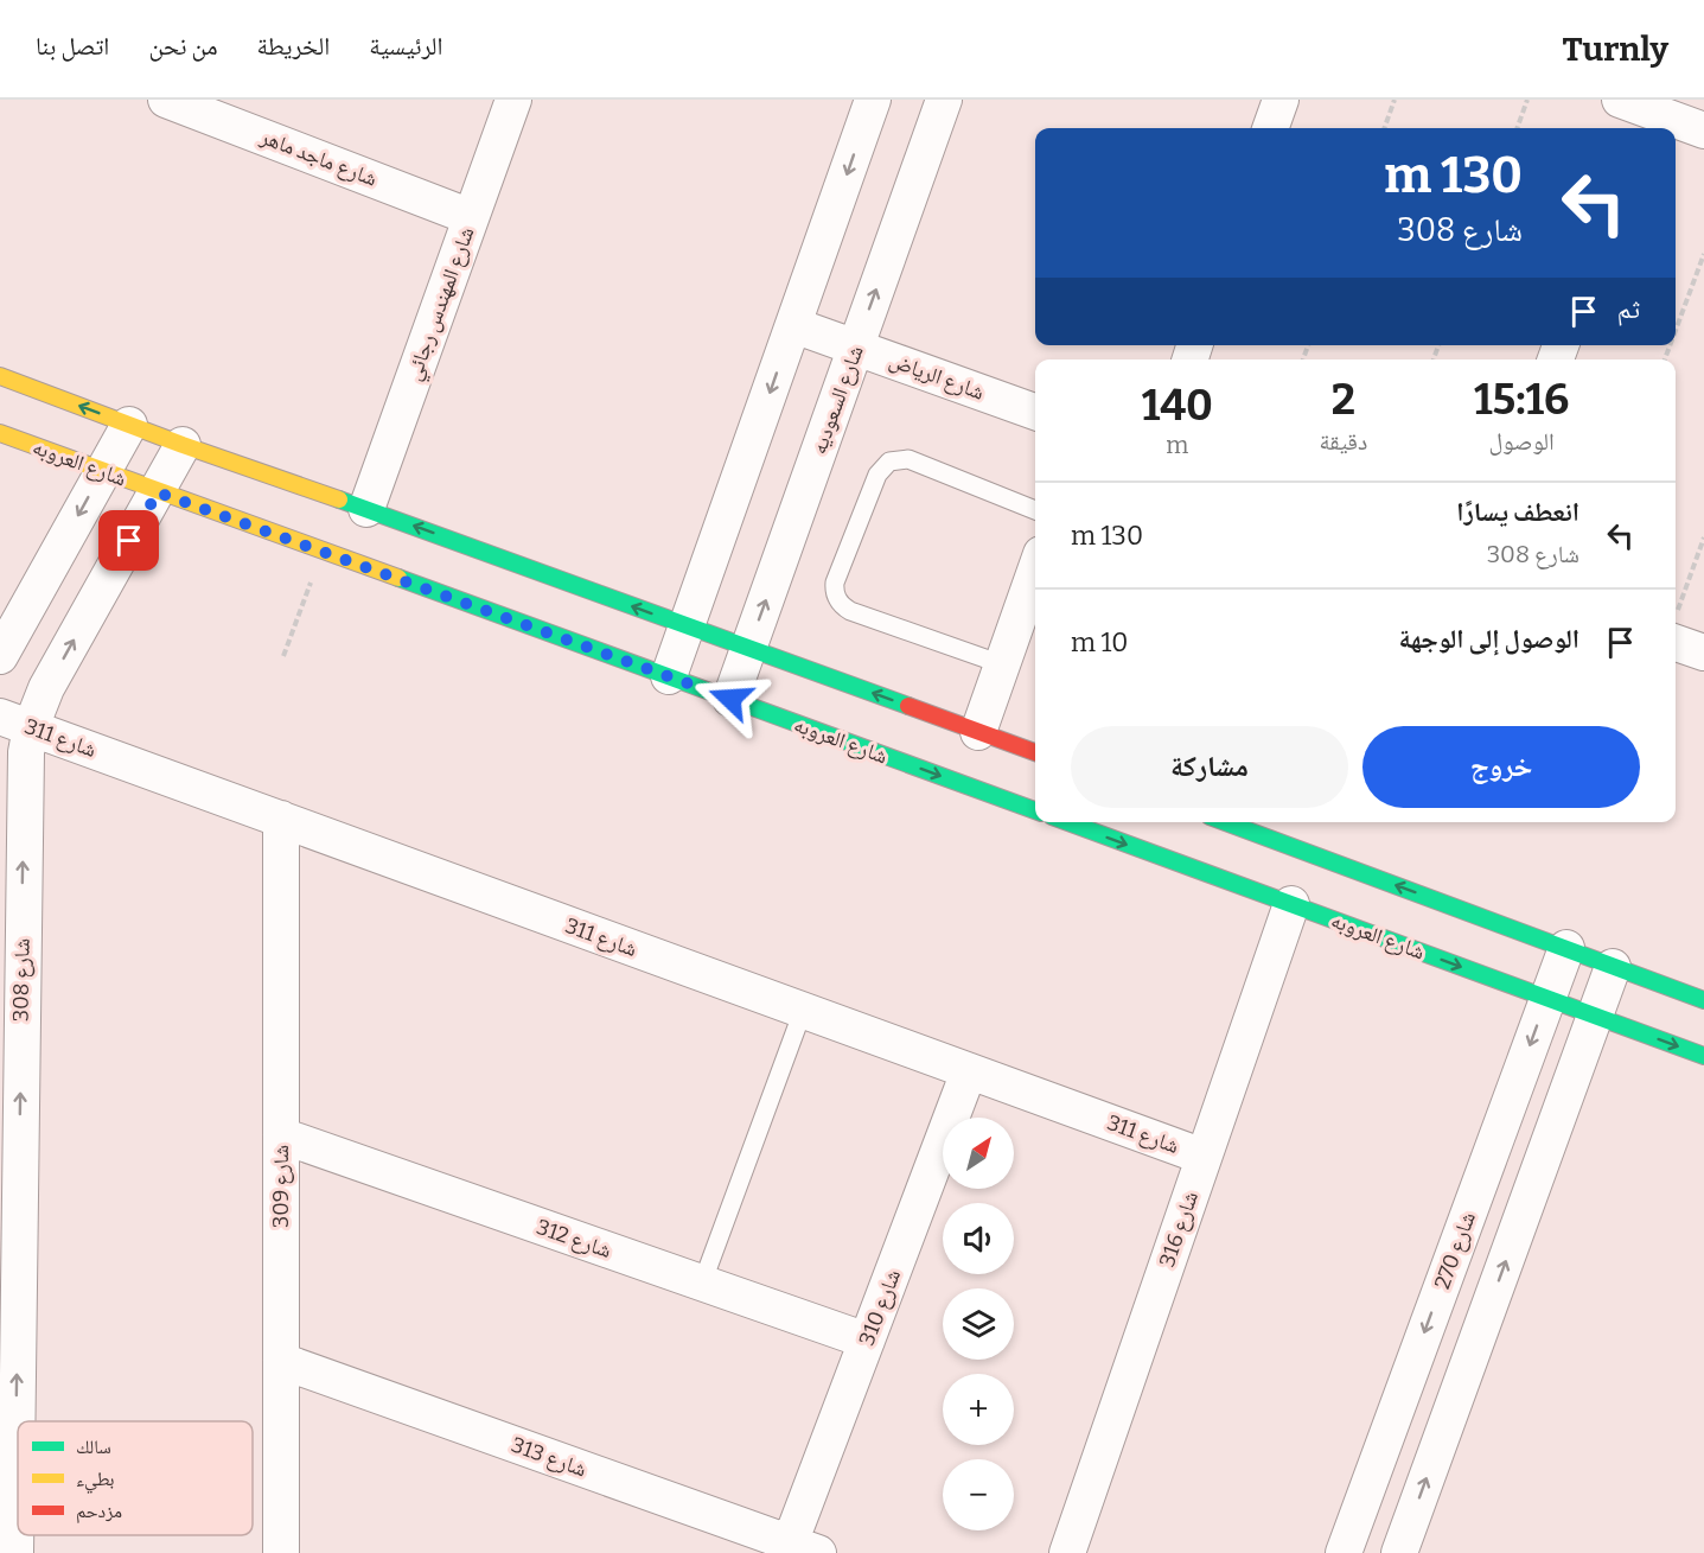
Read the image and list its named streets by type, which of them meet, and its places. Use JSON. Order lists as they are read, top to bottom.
{
  "streets": {
    "street": [
      "شارع ماجد ماهر",
      "شارع المهندس رجائي",
      "شارع الرياض",
      "شارع السعوديه",
      "شارع العروبه",
      "شارع 311",
      "شارع 308",
      "شارع 309",
      "شارع 316",
      "شارع 312",
      "شارع 270",
      "شارع 310",
      "شارع 313"
    ]
  },
  "crossings": [
    ["شارع ماجد ماهر", "شارع المهندس رجائي"],
    ["شارع الرياض", "شارع السعوديه"],
    ["شارع السعوديه", "شارع العروبه"],
    ["شارع العروبه", "شارع 308"],
    ["شارع العروبه", "شارع 316"],
    ["شارع العروبه", "شارع 270"],
    ["شارع 311", "شارع 308"],
    ["شارع 311", "شارع 309"],
    ["شارع 311", "شارع 316"],
    ["شارع 311", "شارع 310"],
    ["شارع 309", "شارع 312"],
    ["شارع 309", "شارع 313"],
    ["شارع 312", "شارع 310"],
    ["شارع 310", "شارع 313"]
  ],
  "one_way": ["شارع 308"],
  "legend": ["سالك", "بطيء", "مزدحم"],
  "north": "top right",
  "page": {
    "header": "Turnly",
    "nav": [
      "الرئيسية",
      "الخريطة",
      "من نحن",
      "اتصل بنا"
    ],
    "turn": ["130 m", "شارع 308"],
    "then": "ثم",
    "eta": [
      "15:16",
      "الوصول",
      "2",
      "دقيقة",
      "140",
      "m"
    ],
    "list": [
      {
        "name": "انعطف يسارًا",
        "note": "شارع 308",
        "value": "130 m"
      },
      {
        "name": "الوصول إلى الوجهة",
        "value": "10 m"
      }
    ],
    "buttons": ["خروج", "مشاركة"],
    "map_buttons": ["+", "−"]
  }
}
